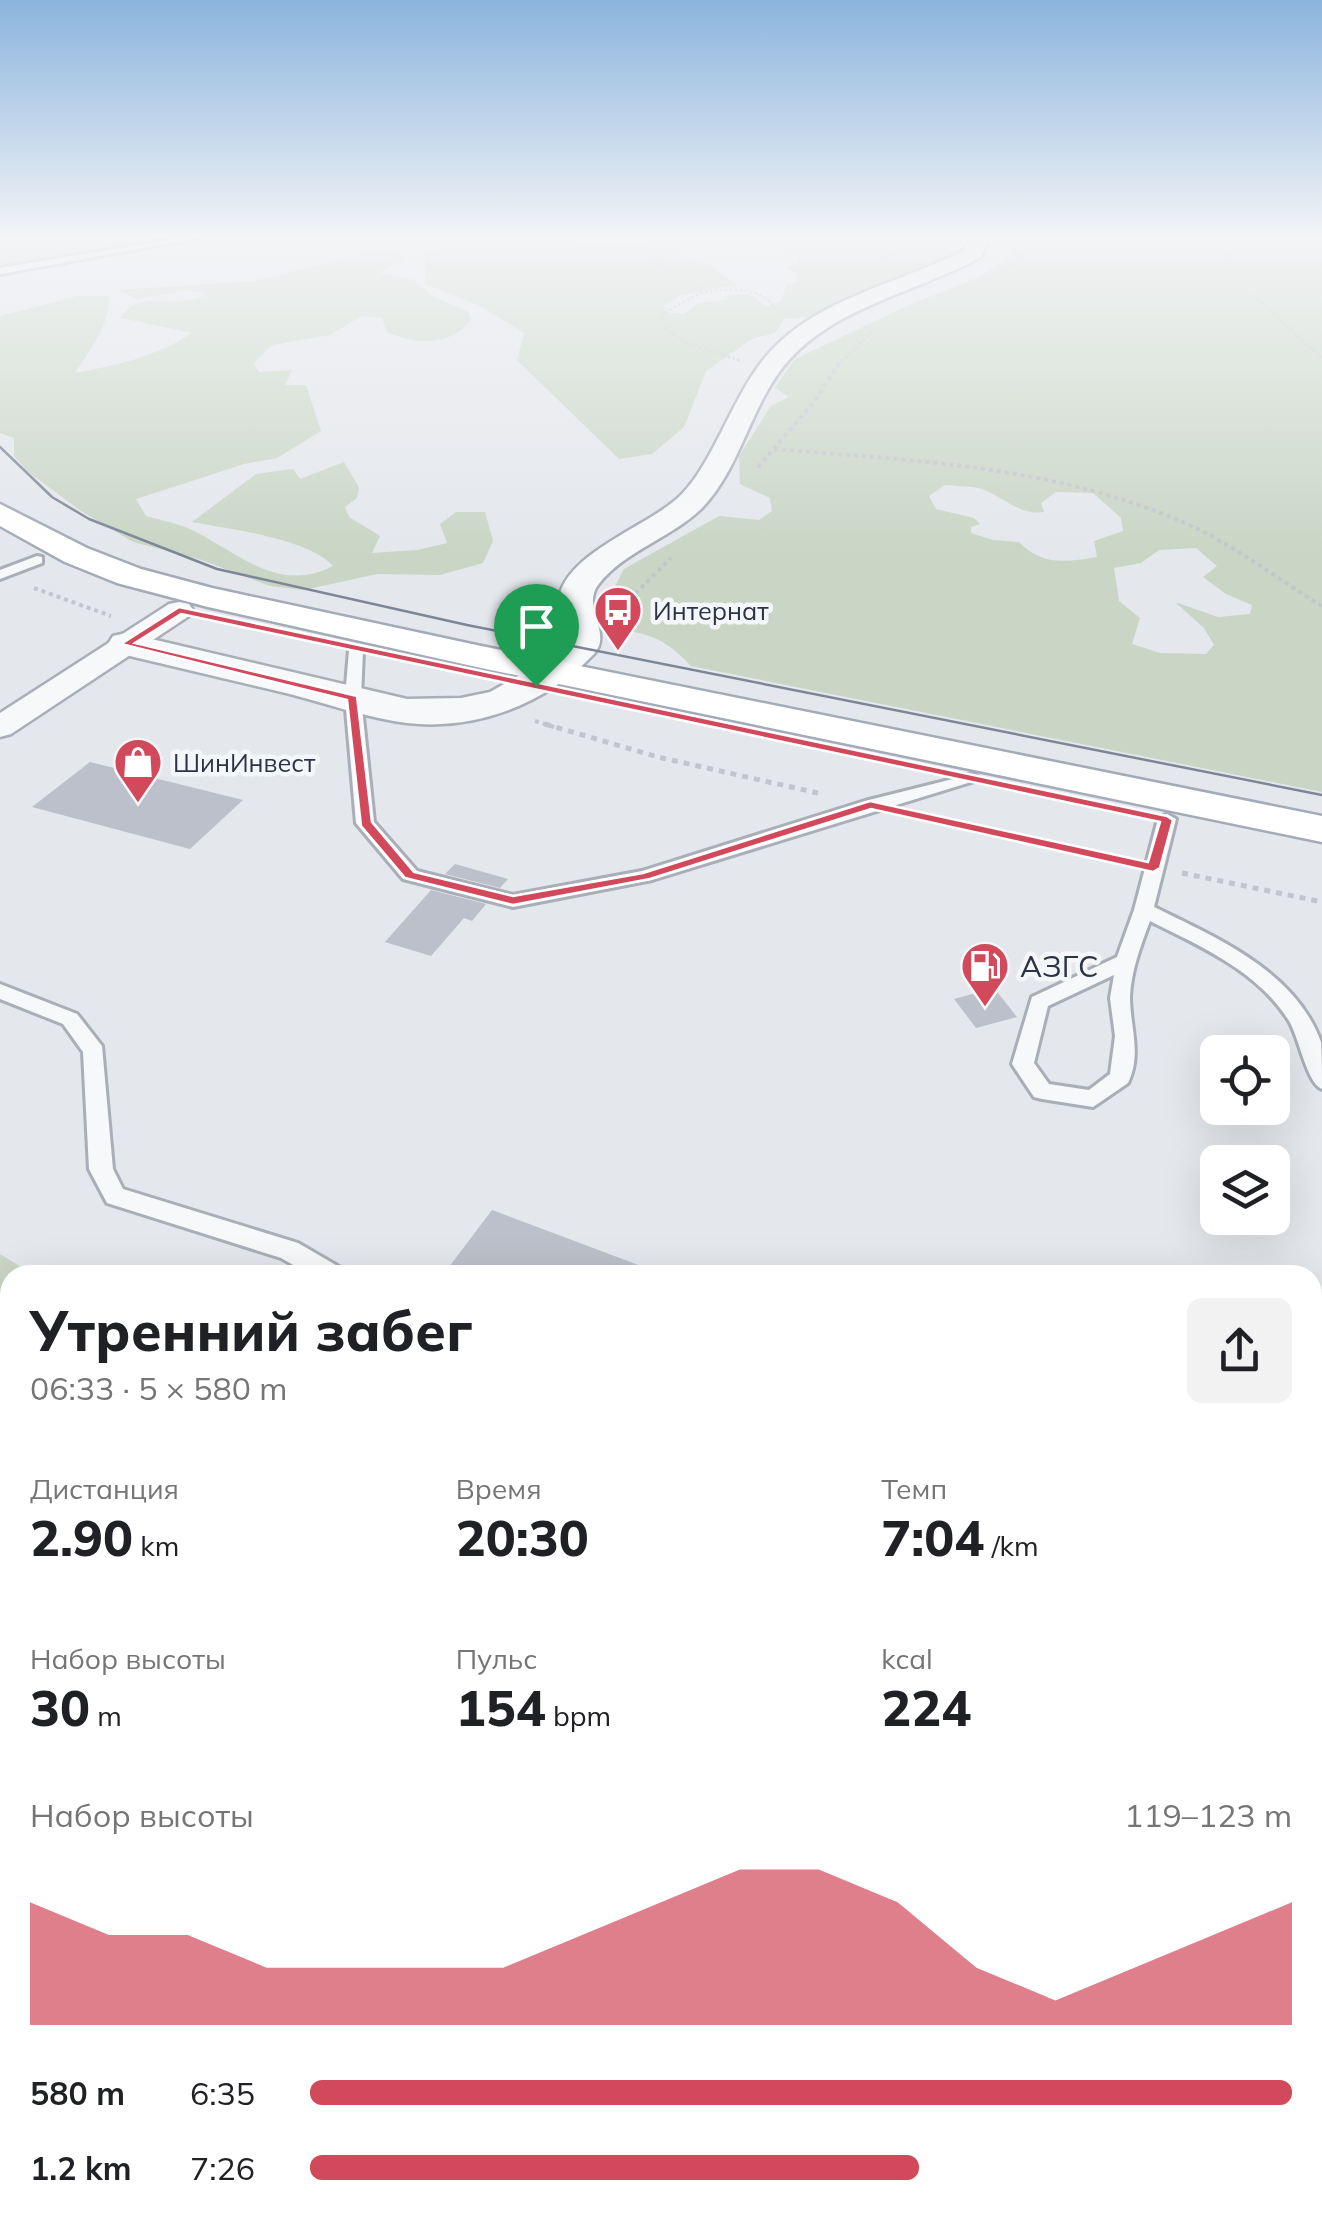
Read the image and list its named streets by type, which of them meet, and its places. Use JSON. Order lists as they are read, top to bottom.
{
  "places": {
    "bus stop": ["Интернат"],
    "shop": ["ШинИнвест"],
    "fuel station": ["АЗГС"]
  },
  "page": {
    "heading": ["Утренний забег", "06:33 · 5 × 580 m"],
    "stats": [
      ["Дистанция", "2.90 km"],
      ["Время", "20:30"],
      ["Темп", "7:04 /km"],
      ["Набор высоты", "30 m"],
      ["Пульс", "154 bpm"],
      ["kcal", "224"]
    ],
    "chart": ["Набор высоты", "119–123 m"],
    "list": [
      {
        "name": "580 m",
        "note": "6:35"
      },
      {
        "name": "1.2 km",
        "note": "7:26"
      }
    ]
  }
}
